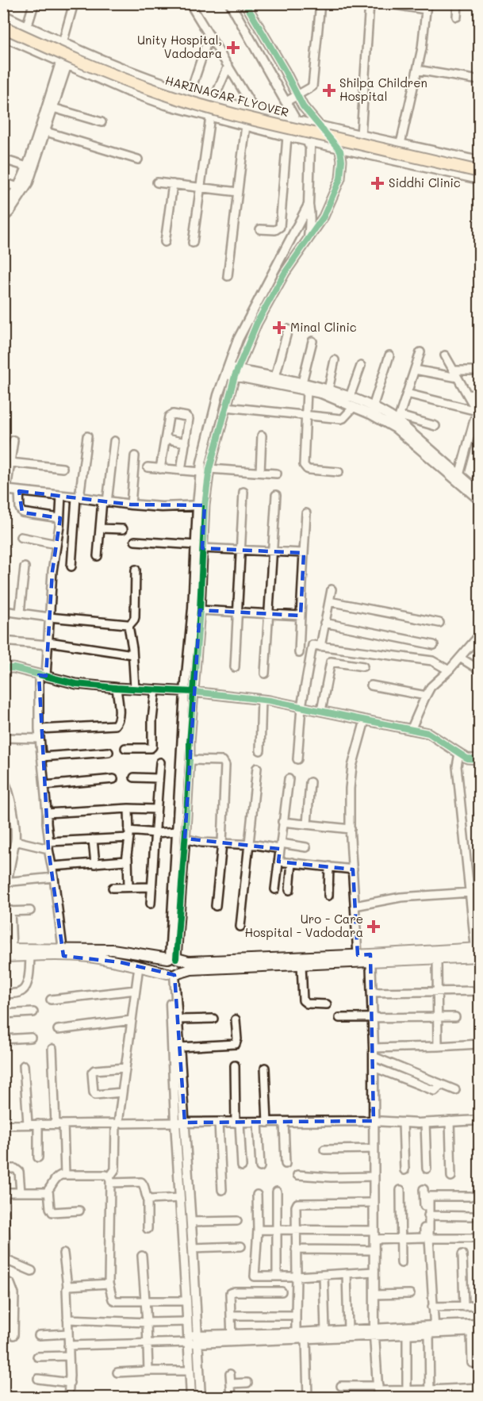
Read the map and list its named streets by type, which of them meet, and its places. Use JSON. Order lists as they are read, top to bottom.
{
  "streets": {
    "main road": ["HARINAGAR FLYOVER"]
  },
  "places": {
    "health": [
      "Unity Hospital, Vadodara",
      "Shilpa Children Hospital",
      "Siddhi Clinic",
      "Minal Clinic",
      "Uro - Care Hospital - Vadodara"
    ]
  }
}
